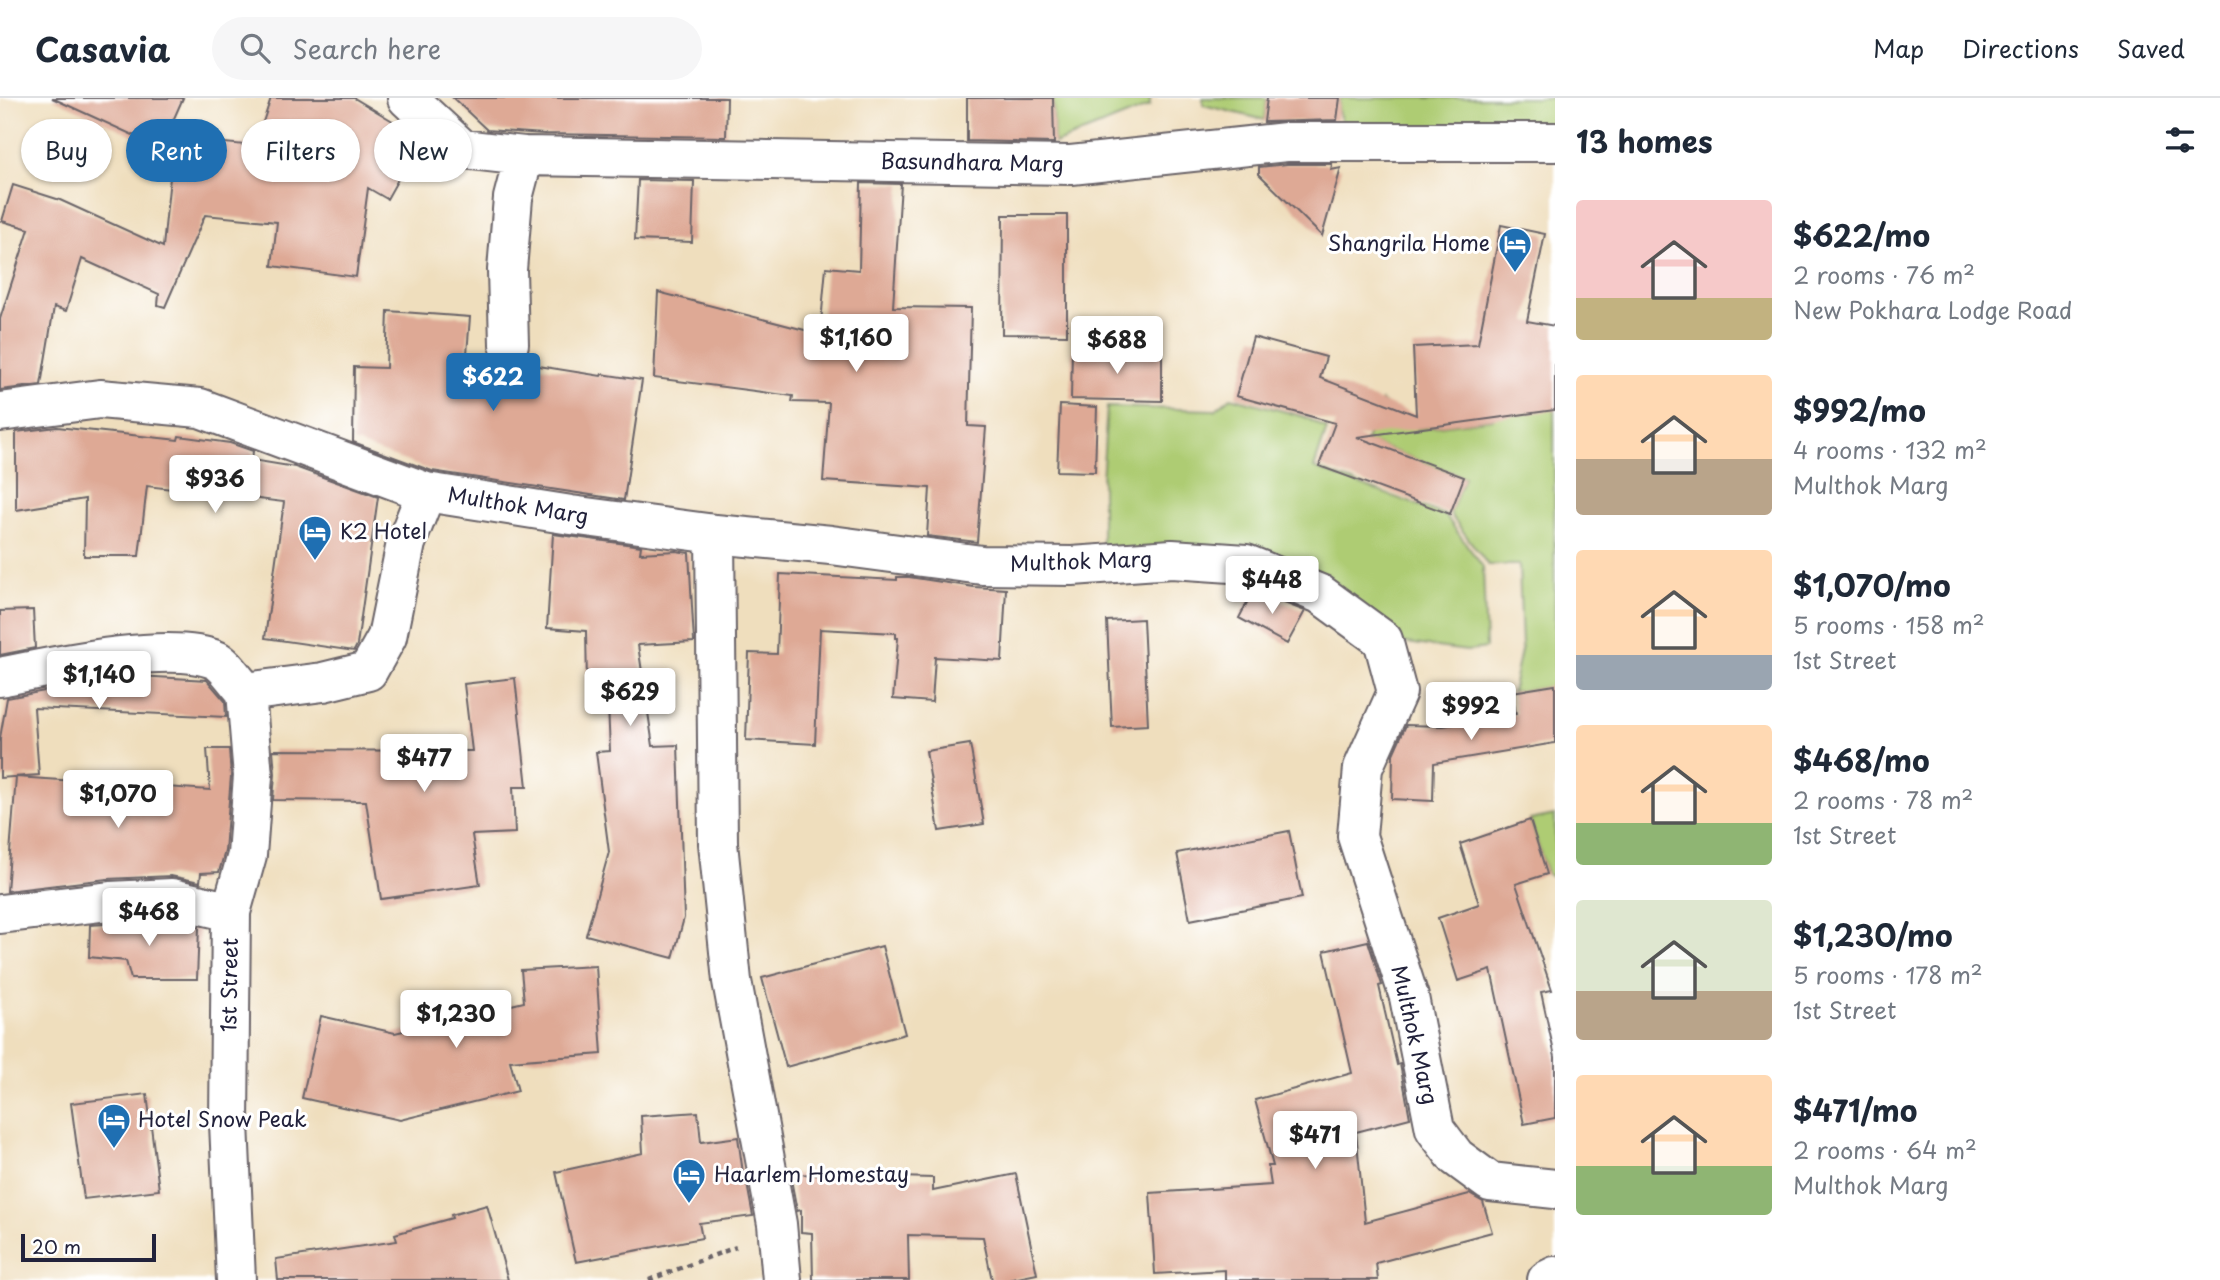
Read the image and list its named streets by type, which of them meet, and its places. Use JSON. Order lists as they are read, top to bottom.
{
  "streets": {
    "street": ["Basundhara Marg", "Multhok Marg", "1st Street"]
  },
  "crossings": [
    ["Multhok Marg", "1st Street"]
  ],
  "places": {
    "hotel": [
      "Shangrila Home",
      "K2 Hotel",
      "Hotel Snow Peak",
      "Haarlem Homestay"
    ]
  },
  "scale_bar": "20 m",
  "page": {
    "header": "Casavia",
    "search": "Search here",
    "nav": ["Map", "Directions", "Saved"],
    "heading": "13 homes",
    "chip": [
      "Buy",
      "Rent",
      "Filters",
      "New"
    ],
    "list": [
      {
        "name": "$622/mo",
        "note": "2 rooms · 76 m² · New Pokhara Lodge Road"
      },
      {
        "name": "$992/mo",
        "note": "4 rooms · 132 m² · Multhok Marg"
      },
      {
        "name": "$1,070/mo",
        "note": "5 rooms · 158 m² · 1st Street"
      },
      {
        "name": "$468/mo",
        "note": "2 rooms · 78 m² · 1st Street"
      },
      {
        "name": "$1,230/mo",
        "note": "5 rooms · 178 m² · 1st Street"
      },
      {
        "name": "$471/mo",
        "note": "2 rooms · 64 m² · Multhok Marg"
      }
    ],
    "price": [
      "$1,160",
      "$688",
      "$622",
      "$936",
      "$448",
      "$1,140",
      "$629",
      "$992",
      "$477",
      "$1,070",
      "$468",
      "$1,230",
      "$471"
    ],
    "scale": "20 m"
  }
}
